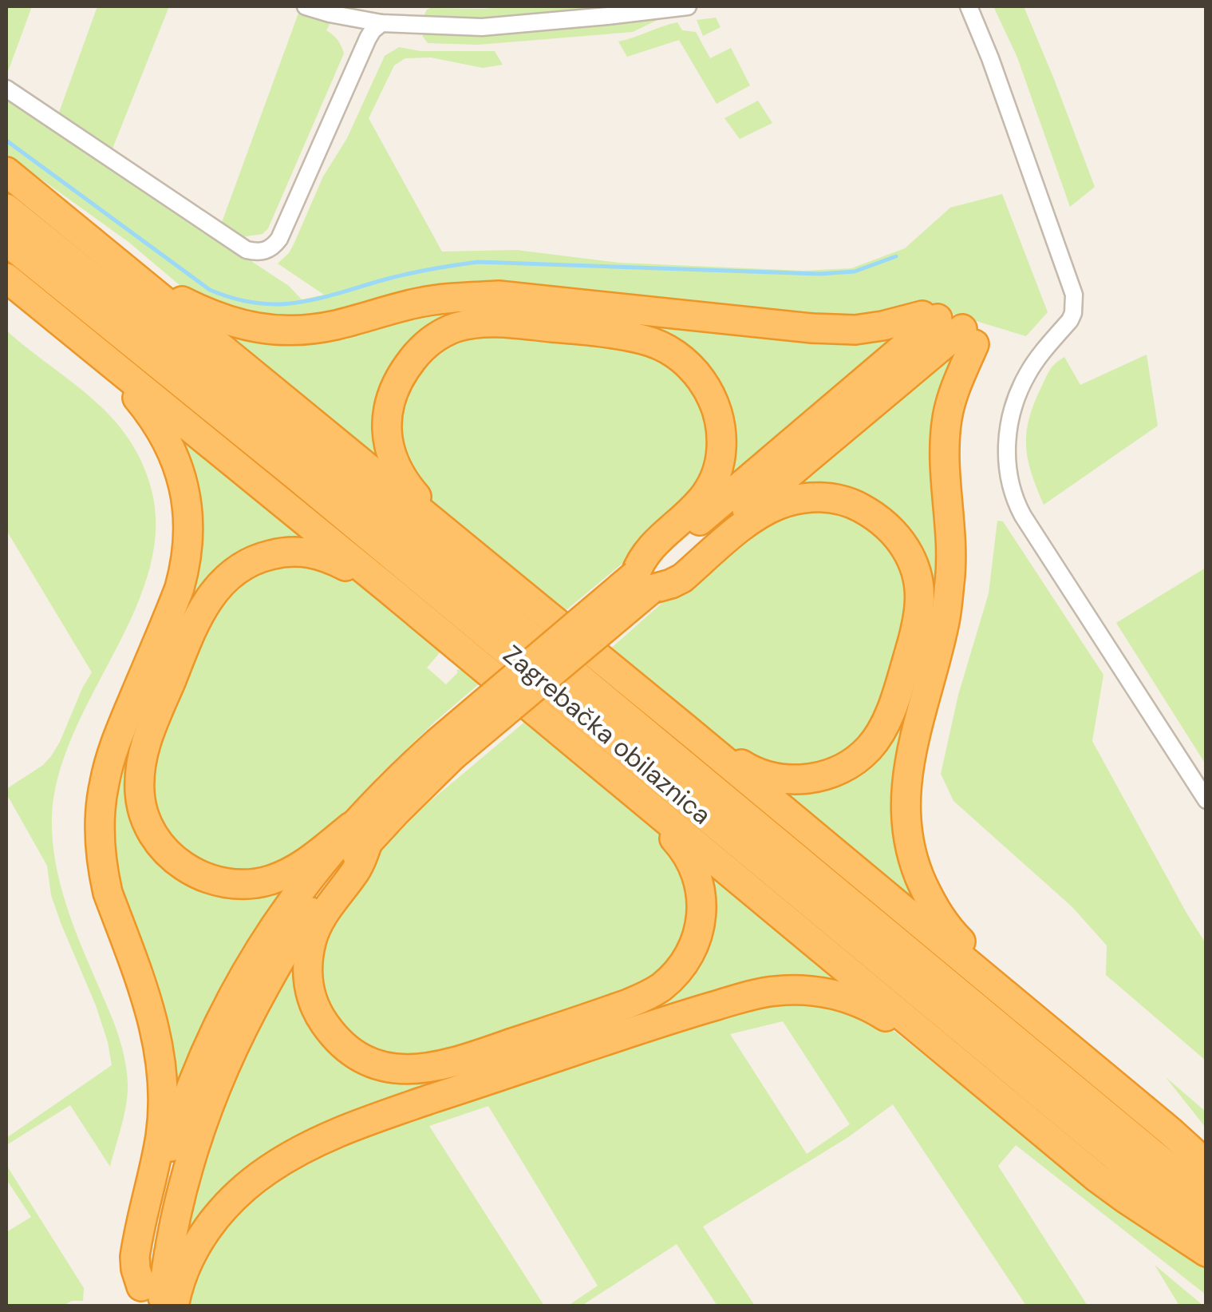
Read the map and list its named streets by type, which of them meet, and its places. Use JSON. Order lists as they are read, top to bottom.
{
  "streets": {
    "highway": ["Zagrebačka obilaznica"]
  }
}
